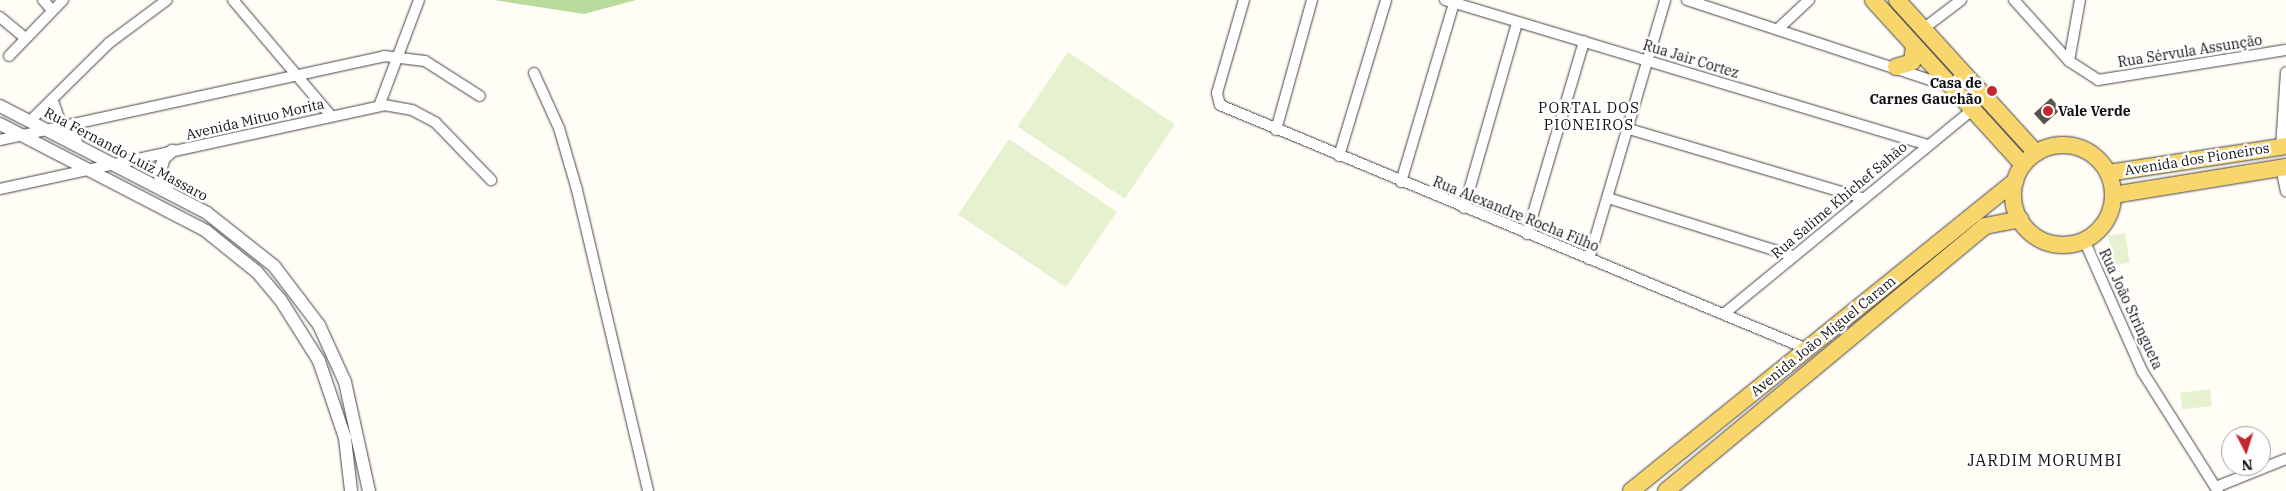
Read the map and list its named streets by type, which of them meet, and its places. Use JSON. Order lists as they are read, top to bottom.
{
  "streets": {
    "main road": ["Avenida dos Pioneiros", "Avenida João Miguel Caram"],
    "street": [
      "Rua Sérvula Assunção",
      "Rua Jair Cortez",
      "Avenida Mituo Morita",
      "Rua Fernando Luiz Massaro",
      "Rua Salime Khichef Sahão",
      "Rua Alexandre Rocha Filho",
      "Rua João Stringueta"
    ]
  },
  "crossings": [
    ["Rua Jair Cortez", "Rua Salime Khichef Sahão"],
    ["Avenida Mituo Morita", "Rua Fernando Luiz Massaro"],
    ["Avenida dos Pioneiros", "Rua João Stringueta"],
    ["Avenida dos Pioneiros", "Avenida João Miguel Caram"],
    ["Rua Salime Khichef Sahão", "Rua Alexandre Rocha Filho"],
    ["Rua Alexandre Rocha Filho", "Avenida João Miguel Caram"],
    ["Rua João Stringueta", "Avenida João Miguel Caram"]
  ],
  "districts": ["PORTAL DOS PIONEIROS", "JARDIM MORUMBI"],
  "places": ["Casa de Carnes Gauchão", "Vale Verde"],
  "north": "bottom"
}
